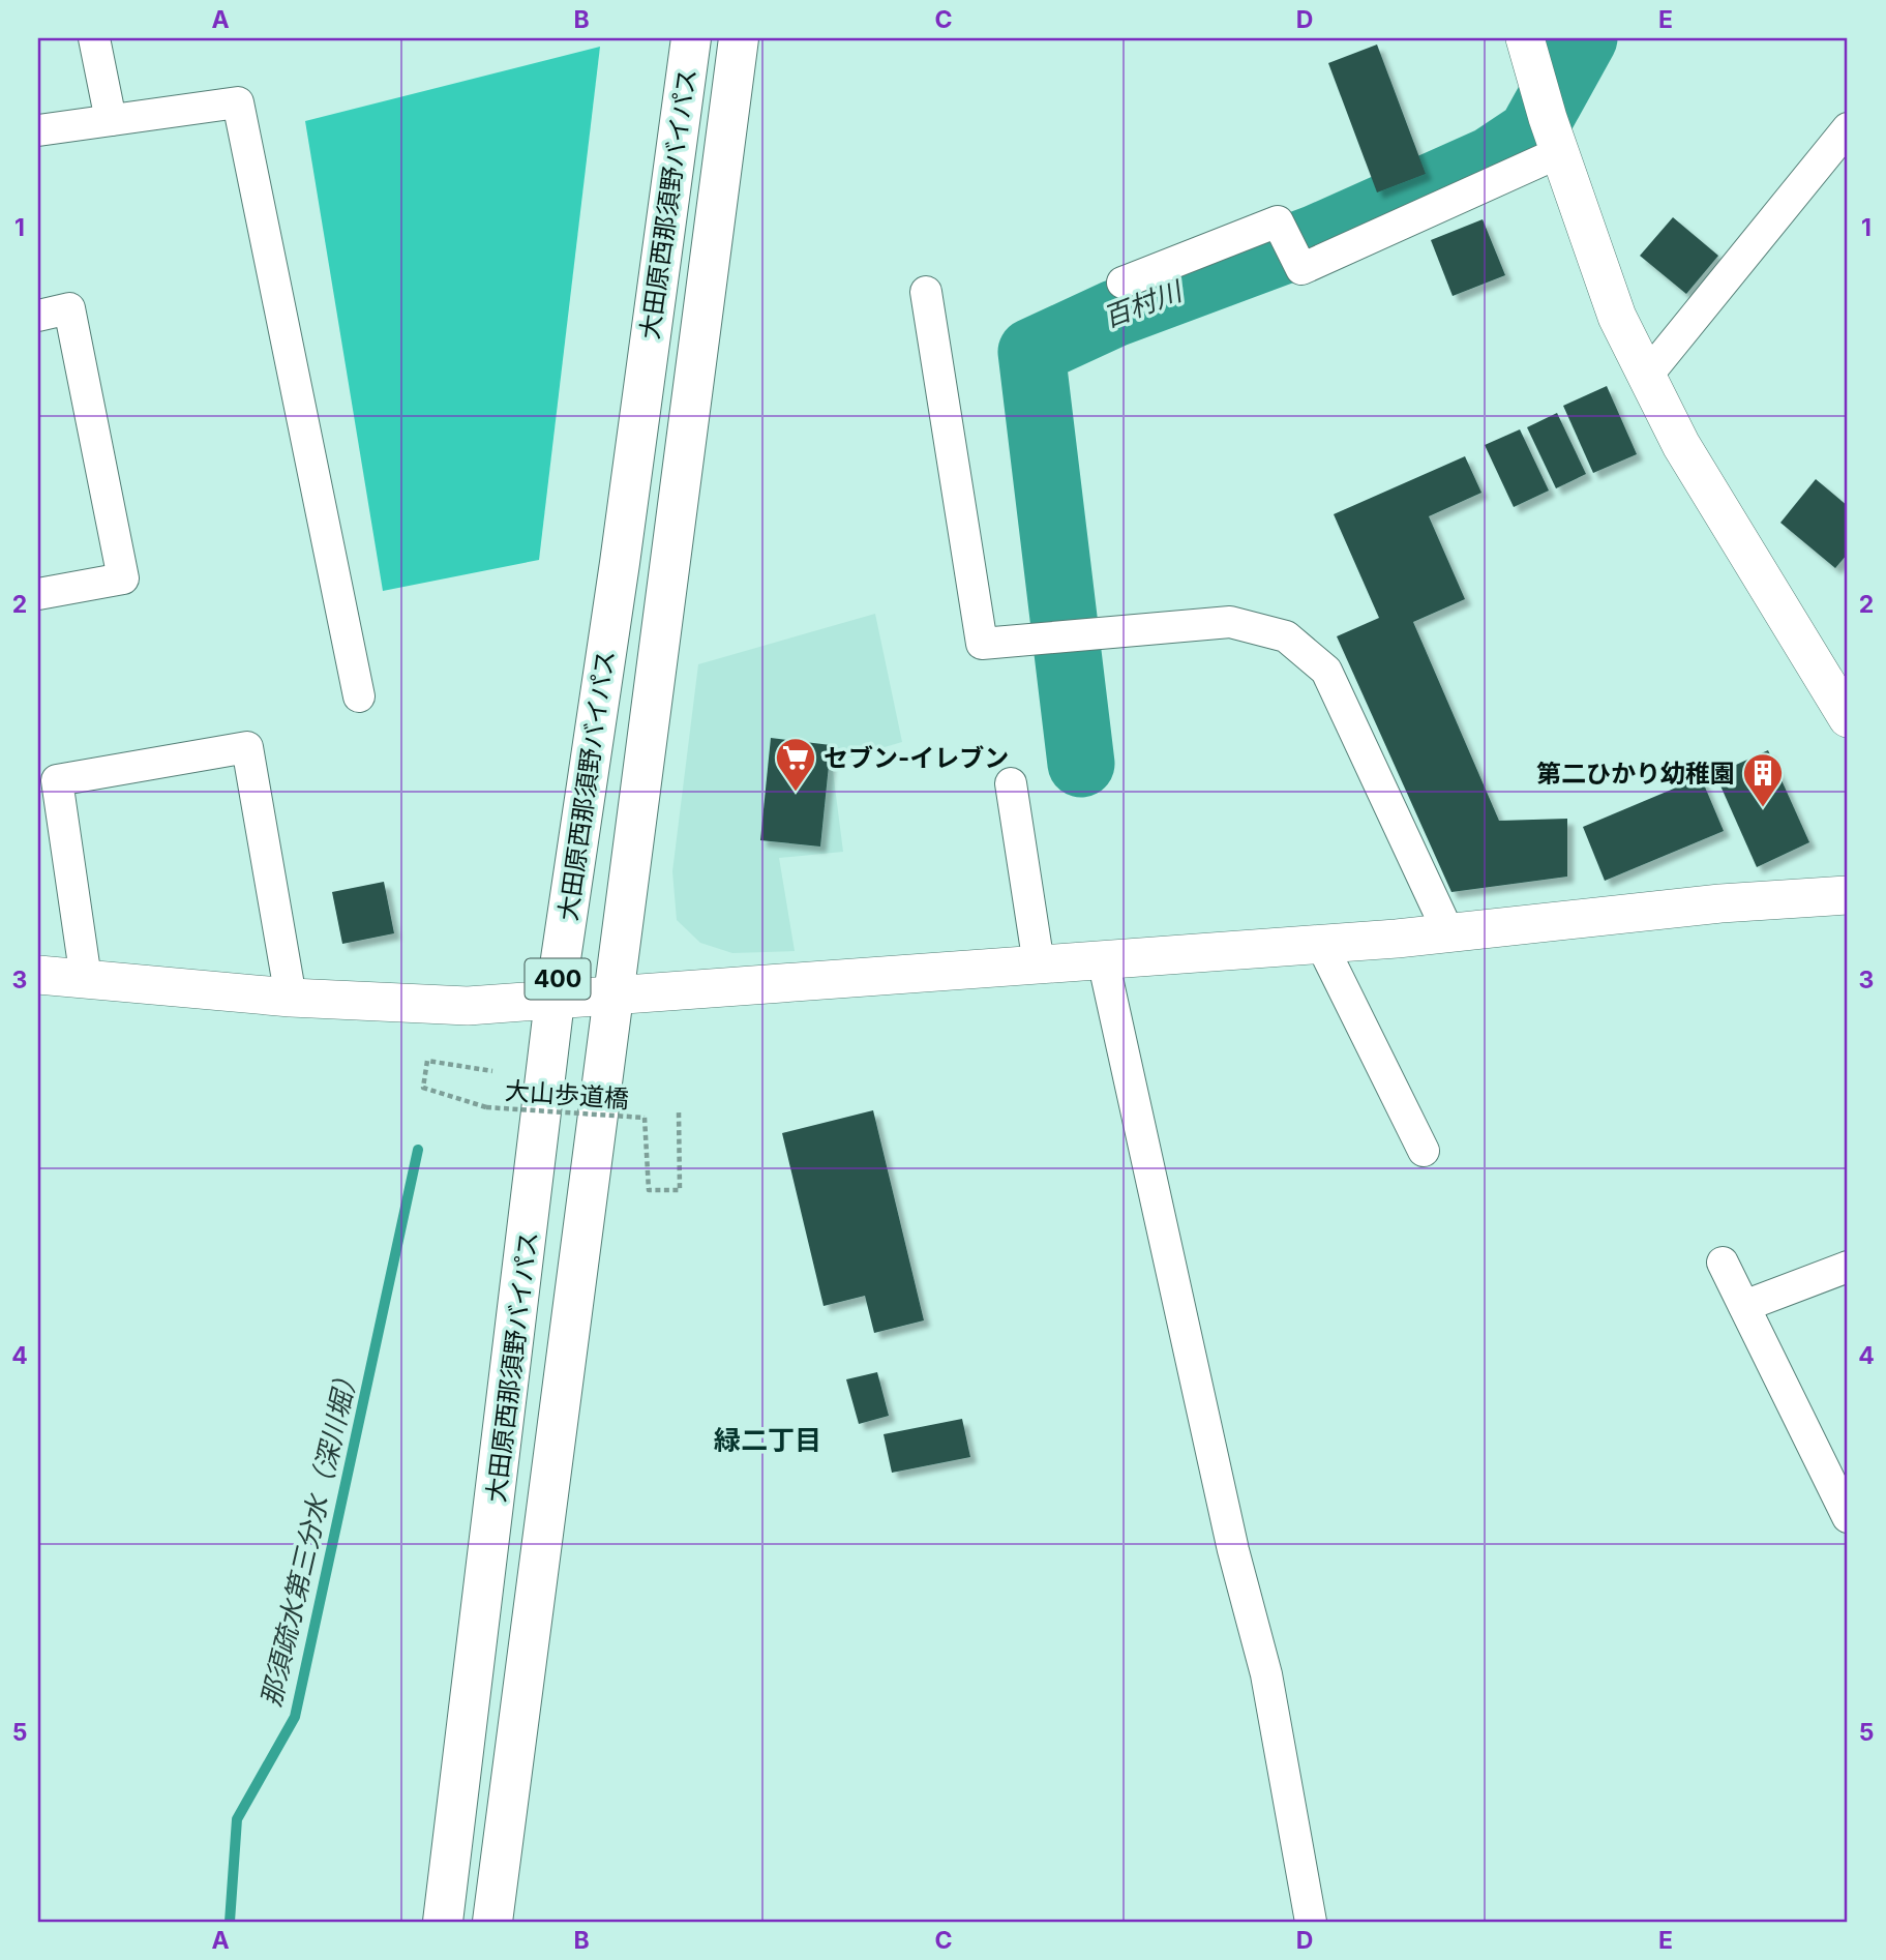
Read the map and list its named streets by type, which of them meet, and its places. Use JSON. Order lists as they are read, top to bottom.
{
  "streets": {
    "highway": ["大田原西那須野バイパス", "400"],
    "path": ["大山歩道橋"]
  },
  "districts": ["緑二丁目"],
  "water": ["百村川", "那須疏水第三分水（深川堀）"],
  "places": {
    "supermarket": ["セブン-イレブン"],
    "building": ["第二ひかり幼稚園"]
  },
  "grid": {
    "columns": [
      "A",
      "B",
      "C",
      "D",
      "E"
    ],
    "rows": [
      "1",
      "2",
      "3",
      "4",
      "5"
    ]
  }
}
